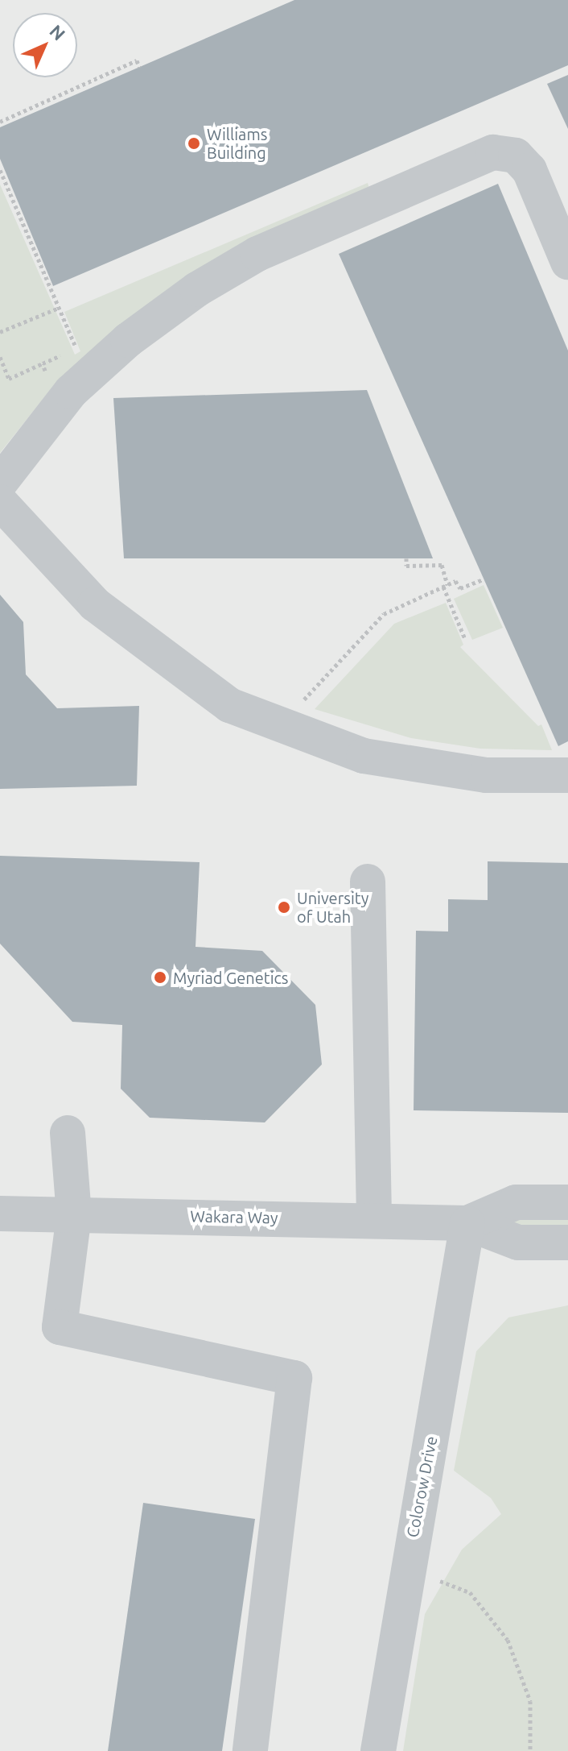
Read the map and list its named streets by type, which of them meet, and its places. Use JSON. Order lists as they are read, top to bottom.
{
  "streets": {
    "street": ["Wakara Way", "Colorow Drive"]
  },
  "crossings": [
    ["Wakara Way", "Colorow Drive"]
  ],
  "places": ["Williams Building", "University of Utah", "Myriad Genetics"],
  "north": "top right"
}
